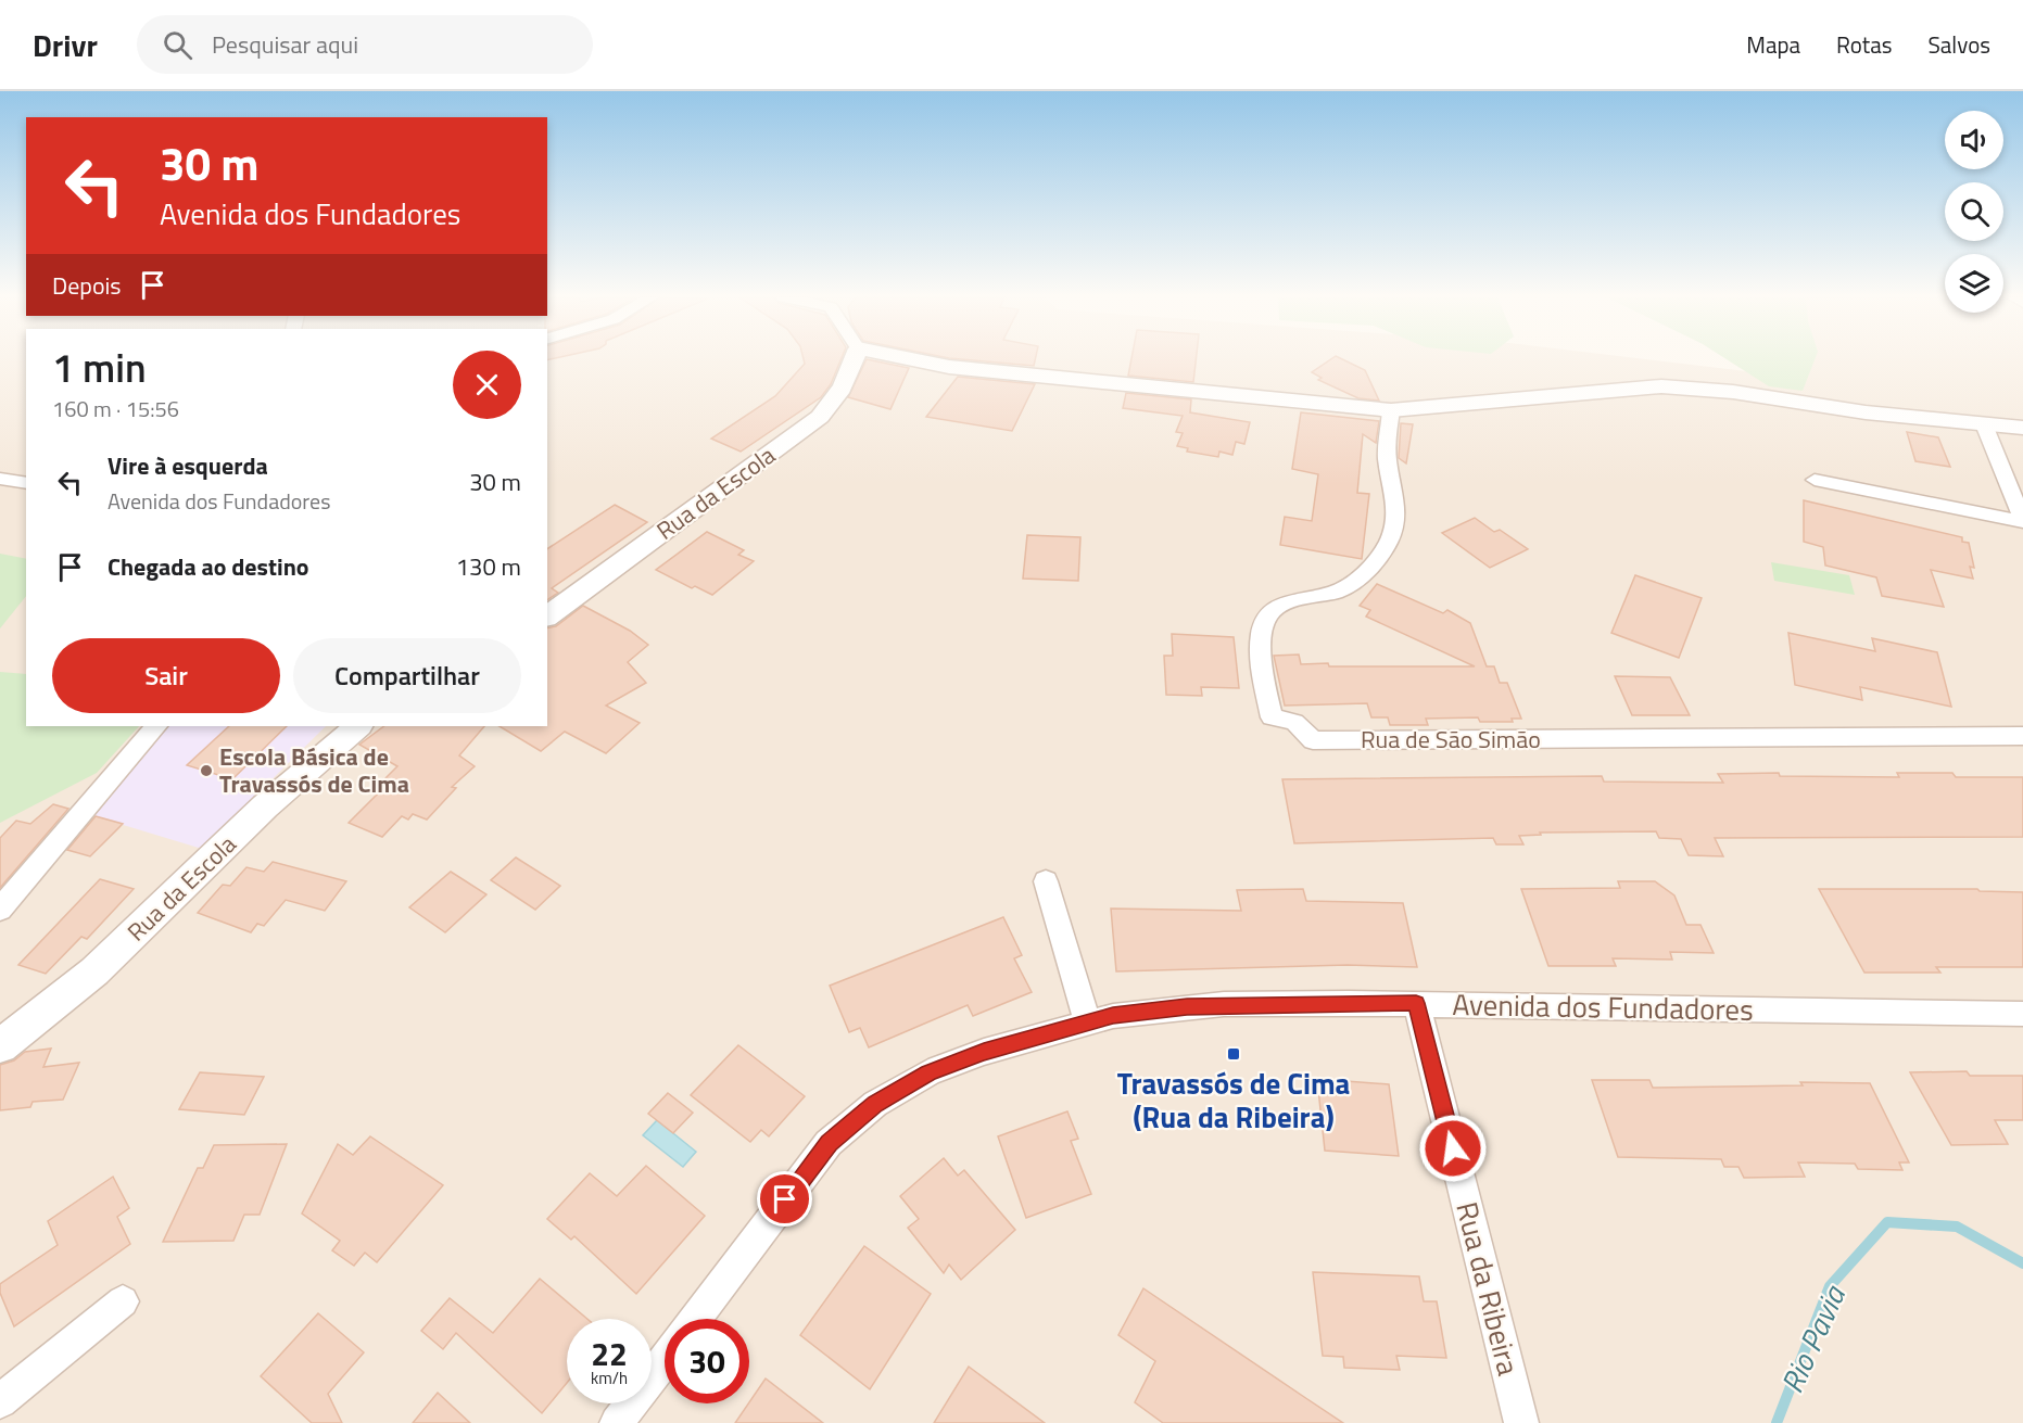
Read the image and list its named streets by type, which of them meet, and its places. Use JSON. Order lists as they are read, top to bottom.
{
  "streets": {
    "street": [
      "Rua da Escola",
      "Rua de São Simão",
      "Avenida dos Fundadores",
      "Rua da Ribeira"
    ]
  },
  "crossings": [
    ["Avenida dos Fundadores", "Rua da Ribeira"]
  ],
  "water": ["Rio Pavia"],
  "places": {
    "other": ["Escola Básica de Travassós de Cima"],
    "transit": ["Travassós de Cima (Rua da Ribeira)"]
  },
  "page": {
    "header": "Drivr",
    "search": "Pesquisar aqui",
    "nav": ["Mapa", "Rotas", "Salvos"],
    "turn": ["30 m", "Avenida dos Fundadores"],
    "then": "Depois",
    "heading": ["1 min", "160 m · 15:56"],
    "list": [
      {
        "name": "Vire à esquerda",
        "note": "Avenida dos Fundadores",
        "value": "30 m"
      },
      {
        "name": "Chegada ao destino",
        "value": "130 m"
      }
    ],
    "buttons": ["Sair", "Compartilhar"],
    "speed": "22 km/h",
    "limit": "30"
  }
}
